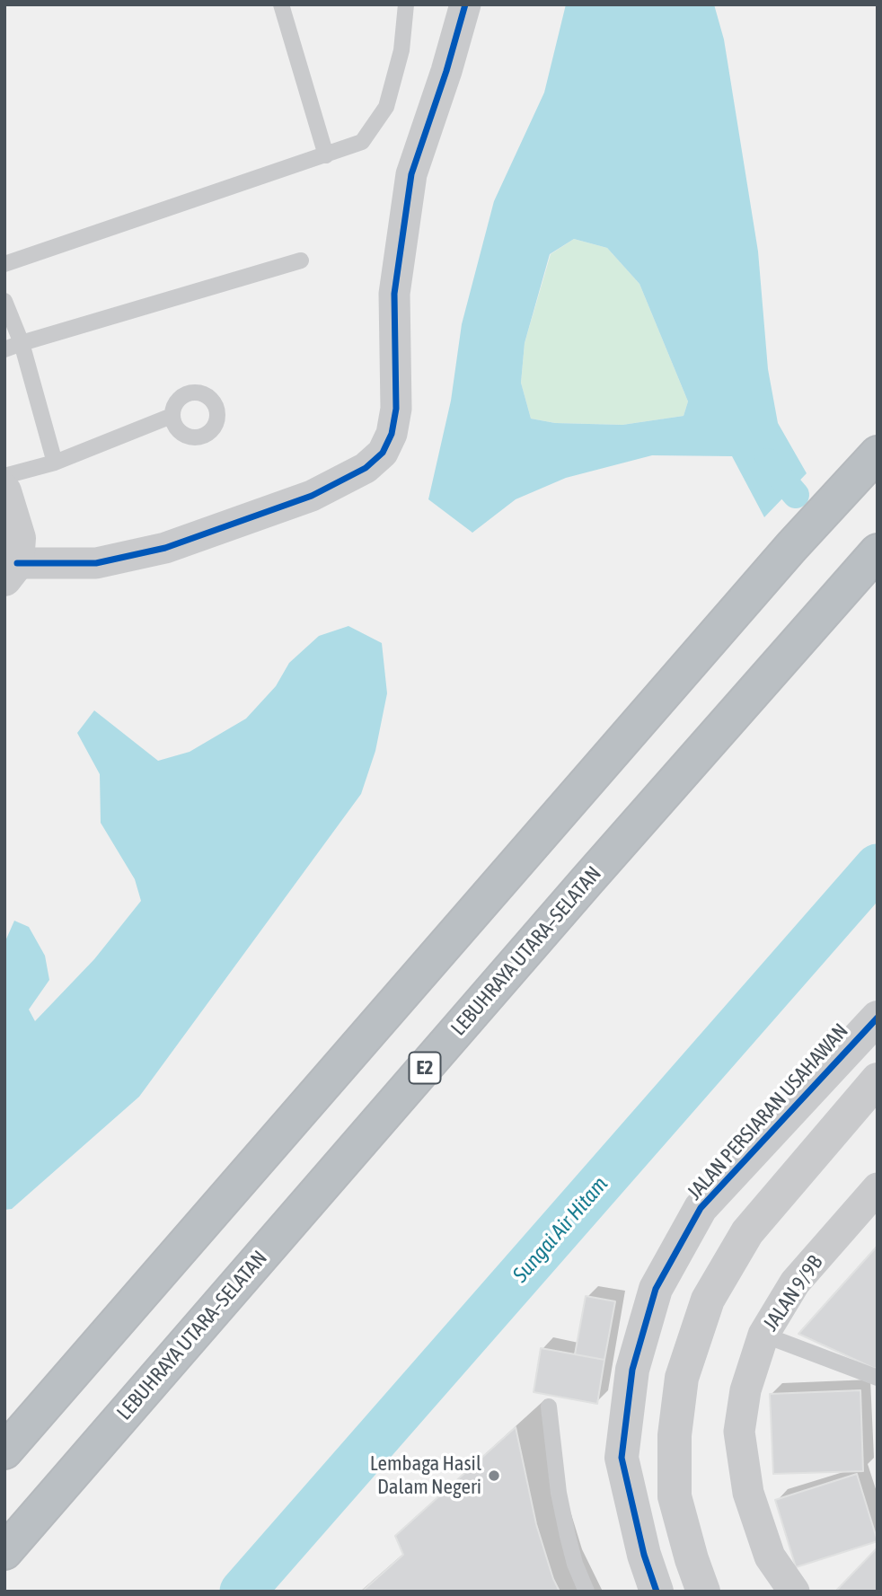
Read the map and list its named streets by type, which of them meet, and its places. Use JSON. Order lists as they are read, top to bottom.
{
  "streets": {
    "highway": ["LEBUHRAYA UTARA–SELATAN", "E2"],
    "street": ["JALAN PERSIARAN USAHAWAN", "JALAN 9/9B"]
  },
  "water": ["Sungai Air Hitam"],
  "places": ["Lembaga Hasil Dalam Negeri"]
}
